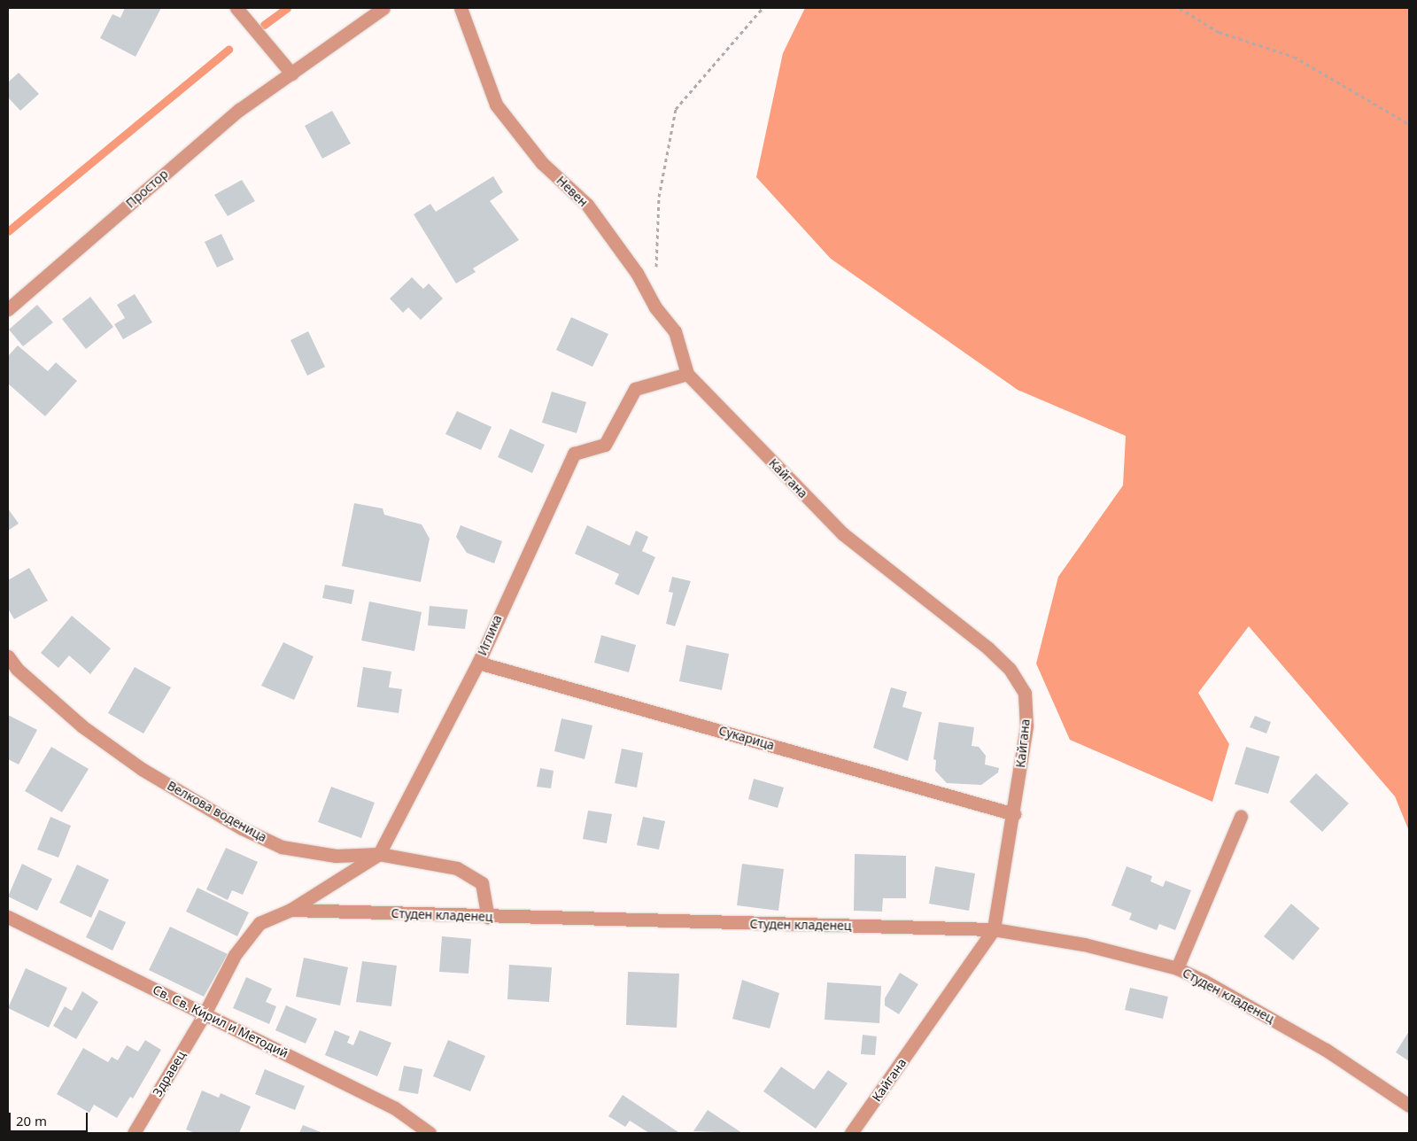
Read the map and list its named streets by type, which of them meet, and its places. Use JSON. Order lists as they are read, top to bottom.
{
  "streets": {
    "street": [
      "Простор",
      "Невен",
      "Кайгана",
      "Иглика",
      "Сукарица",
      "Велкова воденица",
      "Студен кладенец",
      "Св. Св. Кирил и Методий",
      "Здравец"
    ]
  },
  "crossings": [
    ["Невен", "Кайгана"],
    ["Невен", "Иглика"],
    ["Кайгана", "Иглика"],
    ["Кайгана", "Сукарица"],
    ["Кайгана", "Студен кладенец"],
    ["Иглика", "Сукарица"],
    ["Иглика", "Велкова воденица"],
    ["Иглика", "Студен кладенец"],
    ["Велкова воденица", "Студен кладенец"],
    ["Студен кладенец", "Св. Св. Кирил и Методий"],
    ["Студен кладенец", "Здравец"],
    ["Св. Св. Кирил и Методий", "Здравец"]
  ],
  "scale_bar": "20 m"
}
